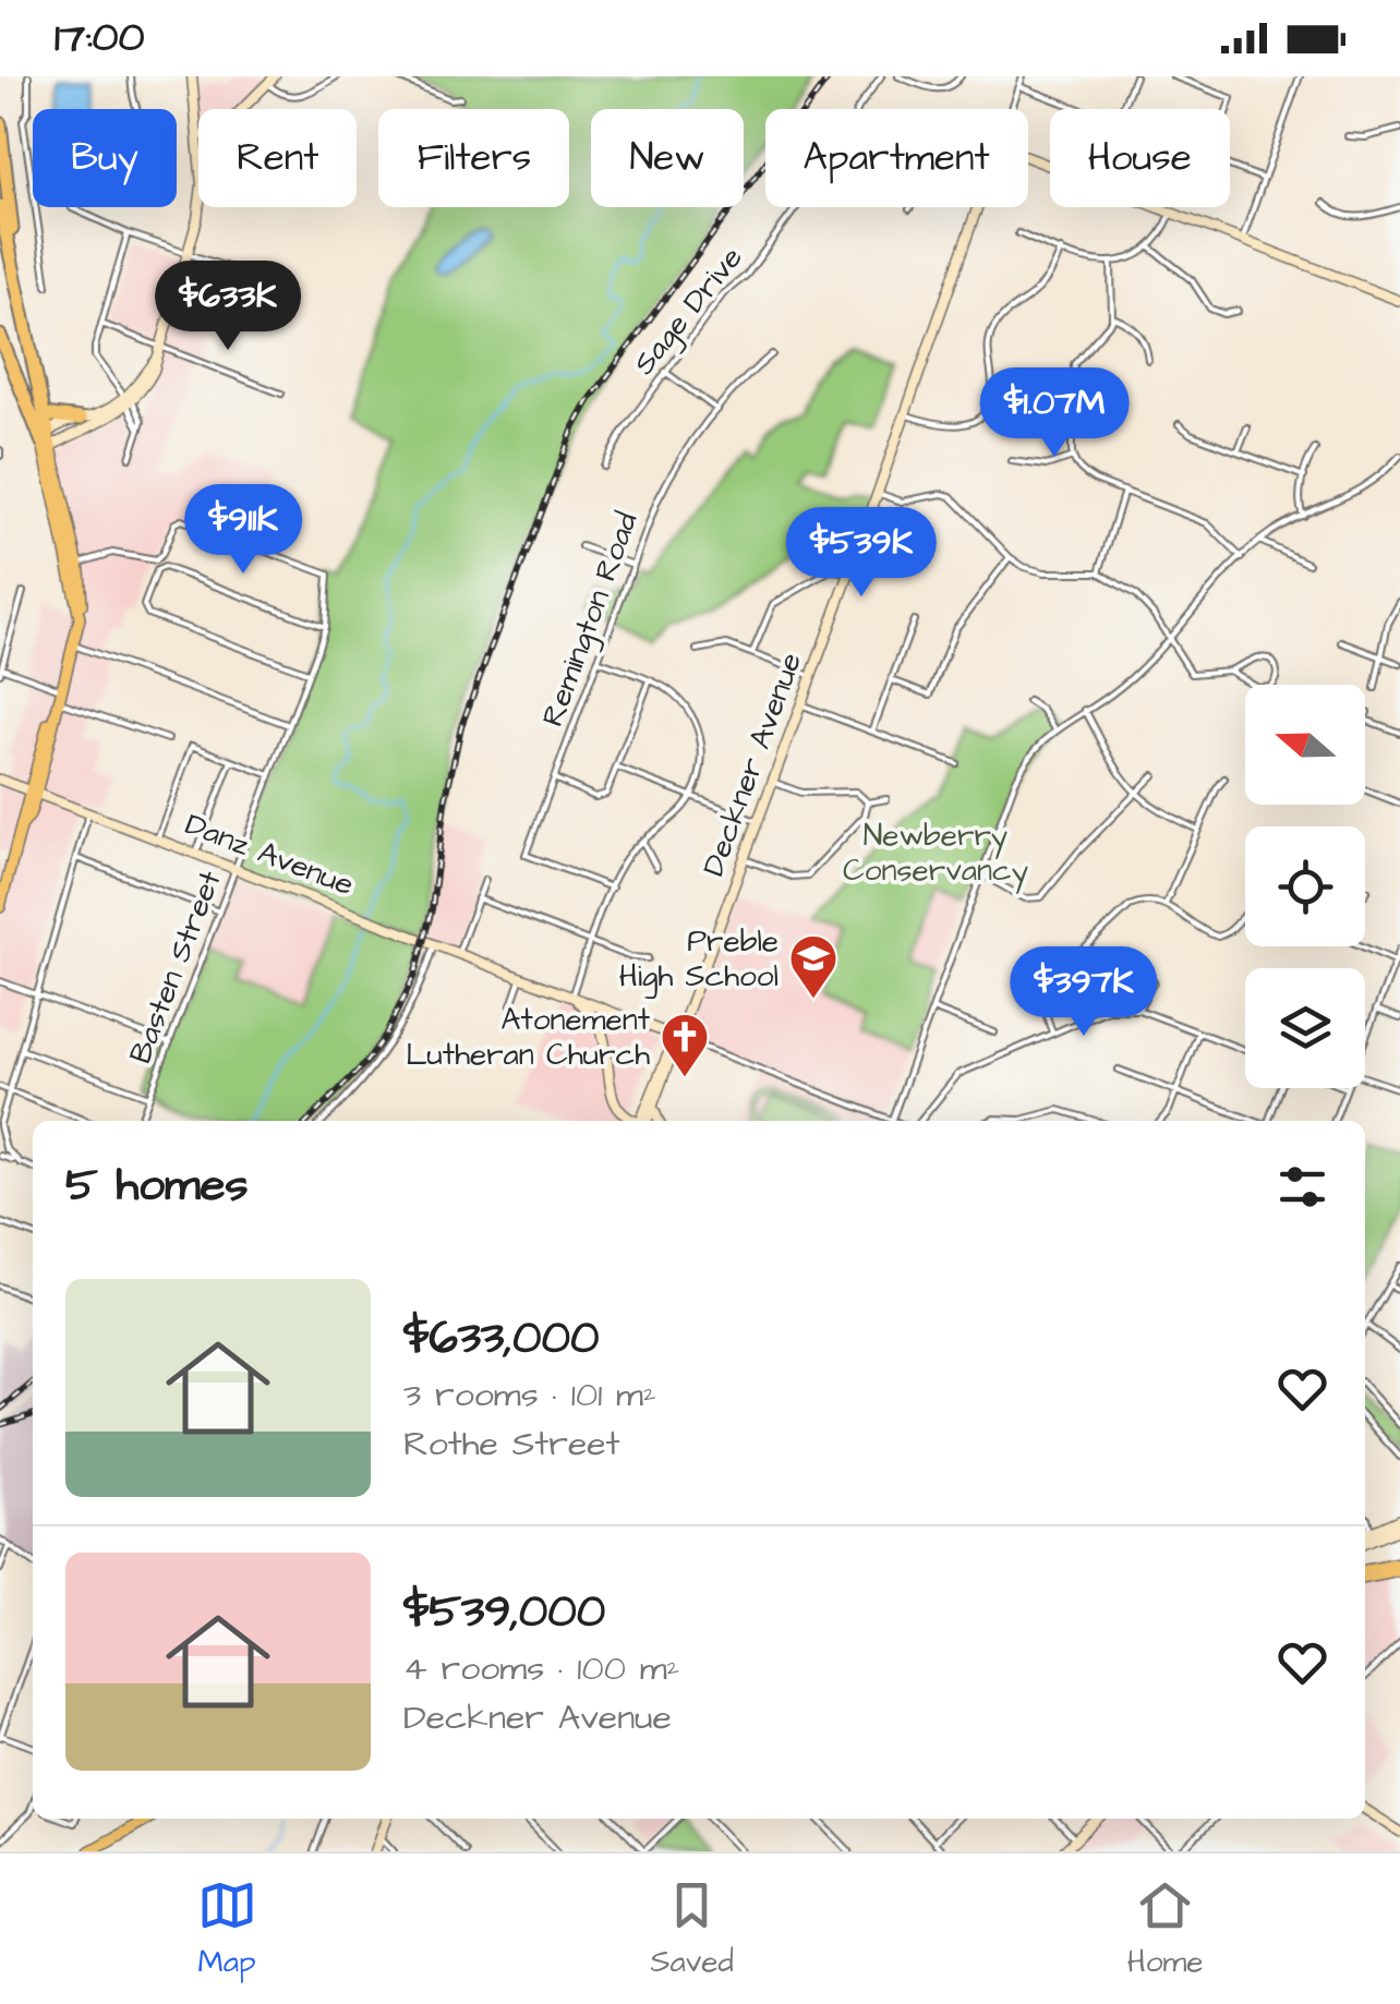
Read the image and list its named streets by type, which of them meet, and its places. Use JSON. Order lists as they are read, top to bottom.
{
  "streets": {
    "street": [
      "Sage Drive",
      "Remington Road",
      "Deckner Avenue",
      "Danz Avenue",
      "Basten Street"
    ]
  },
  "crossings": [
    ["Deckner Avenue", "Danz Avenue"],
    ["Danz Avenue", "Basten Street"]
  ],
  "parks": ["Newberry Conservancy"],
  "places": {
    "school or university": ["Preble High School"],
    "church": ["Atonement Lutheran Church"]
  },
  "north": "left",
  "page": {
    "status": "17:00",
    "chip": [
      "Buy",
      "Rent",
      "Filters",
      "New",
      "Apartment",
      "House"
    ],
    "price": [
      "$633K",
      "$1.07M",
      "$911K",
      "$539K",
      "$397K"
    ],
    "heading": "5 homes",
    "list": [
      {
        "name": "$633,000",
        "note": "3 rooms · 101 m² · Rothe Street"
      },
      {
        "name": "$539,000",
        "note": "4 rooms · 100 m² · Deckner Avenue"
      }
    ],
    "tabs": ["Map", "Saved", "Home"]
  }
}
